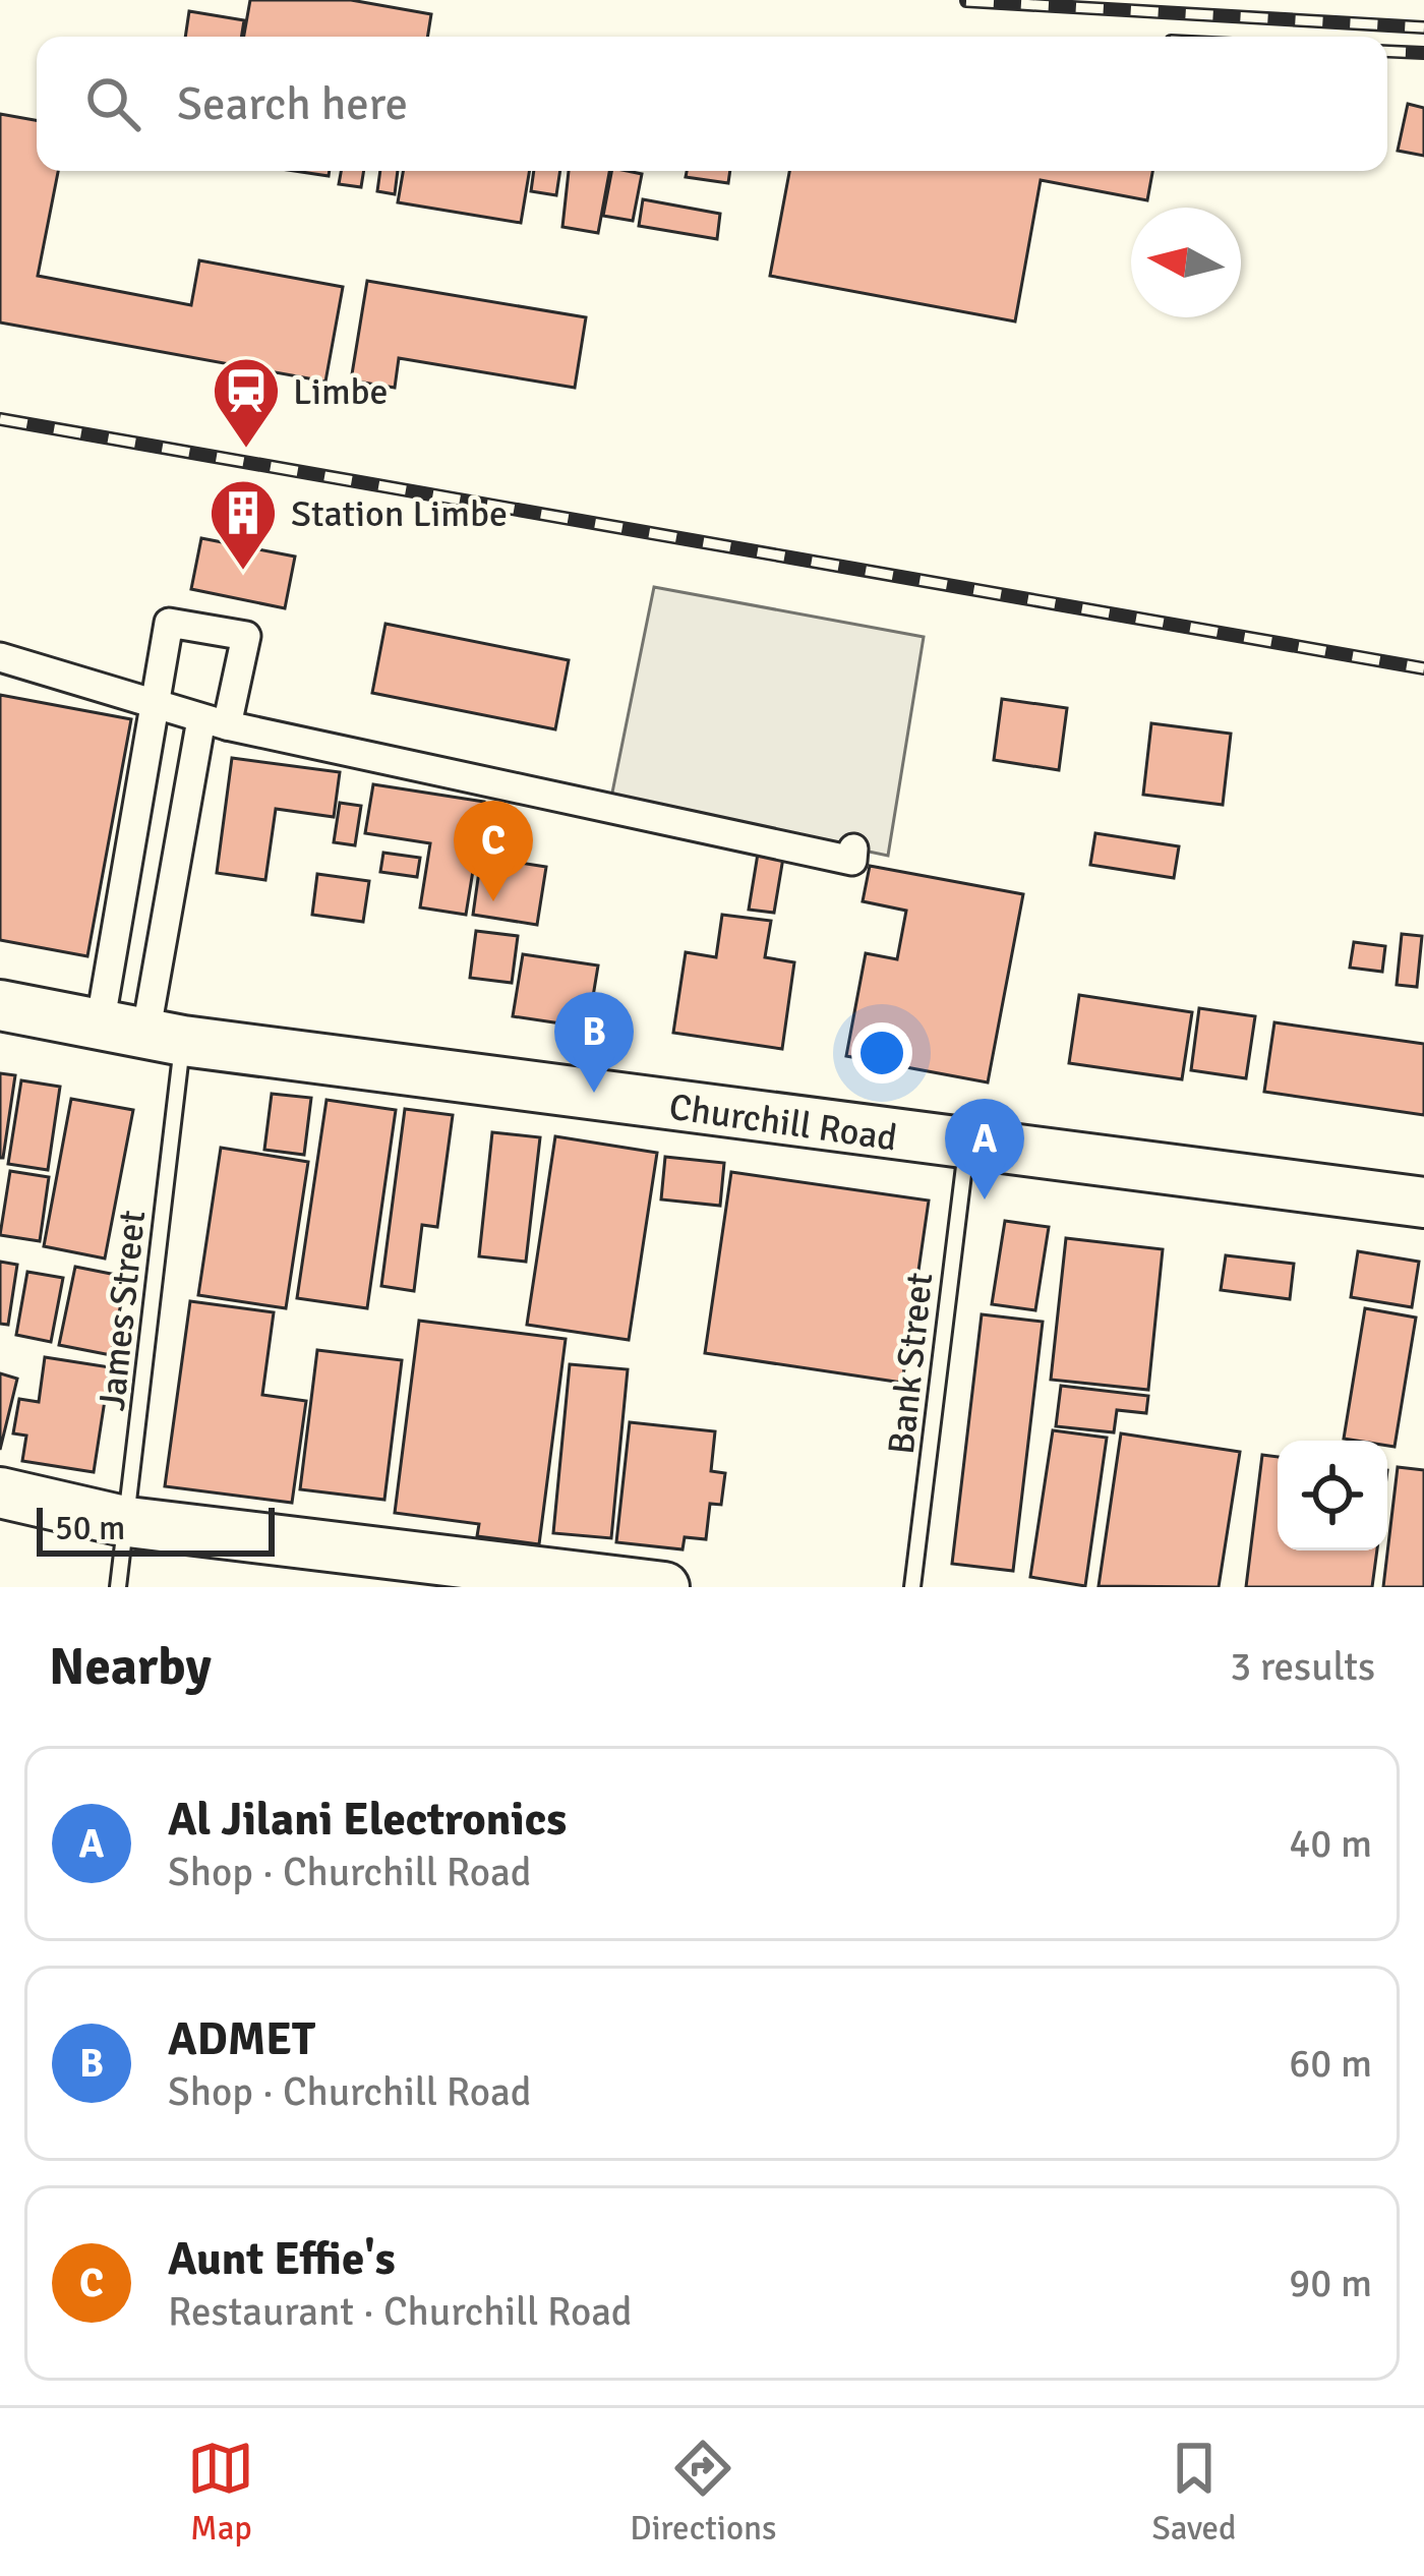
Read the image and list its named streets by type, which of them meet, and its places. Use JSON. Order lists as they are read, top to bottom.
{
  "streets": {
    "highway": ["Churchill Road"],
    "lane": ["James Street", "Bank Street"]
  },
  "crossings": [
    ["Churchill Road", "James Street"],
    ["Churchill Road", "Bank Street"]
  ],
  "places": {
    "station": ["Limbe"],
    "building": ["Station Limbe"]
  },
  "scale_bar": "50 m",
  "north": "left",
  "page": {
    "search": "Search here",
    "pins": ["C", "B", "A"],
    "scale": "50 m",
    "heading": ["Nearby", "3 results"],
    "list": [
      {
        "mark": "A",
        "name": "Al Jilani Electronics",
        "note": "Shop · Churchill Road",
        "value": "40 m"
      },
      {
        "mark": "B",
        "name": "ADMET",
        "note": "Shop · Churchill Road",
        "value": "60 m"
      },
      {
        "mark": "C",
        "name": "Aunt Effie's",
        "note": "Restaurant · Churchill Road",
        "value": "90 m"
      }
    ],
    "nav": ["Map", "Directions", "Saved"]
  }
}
